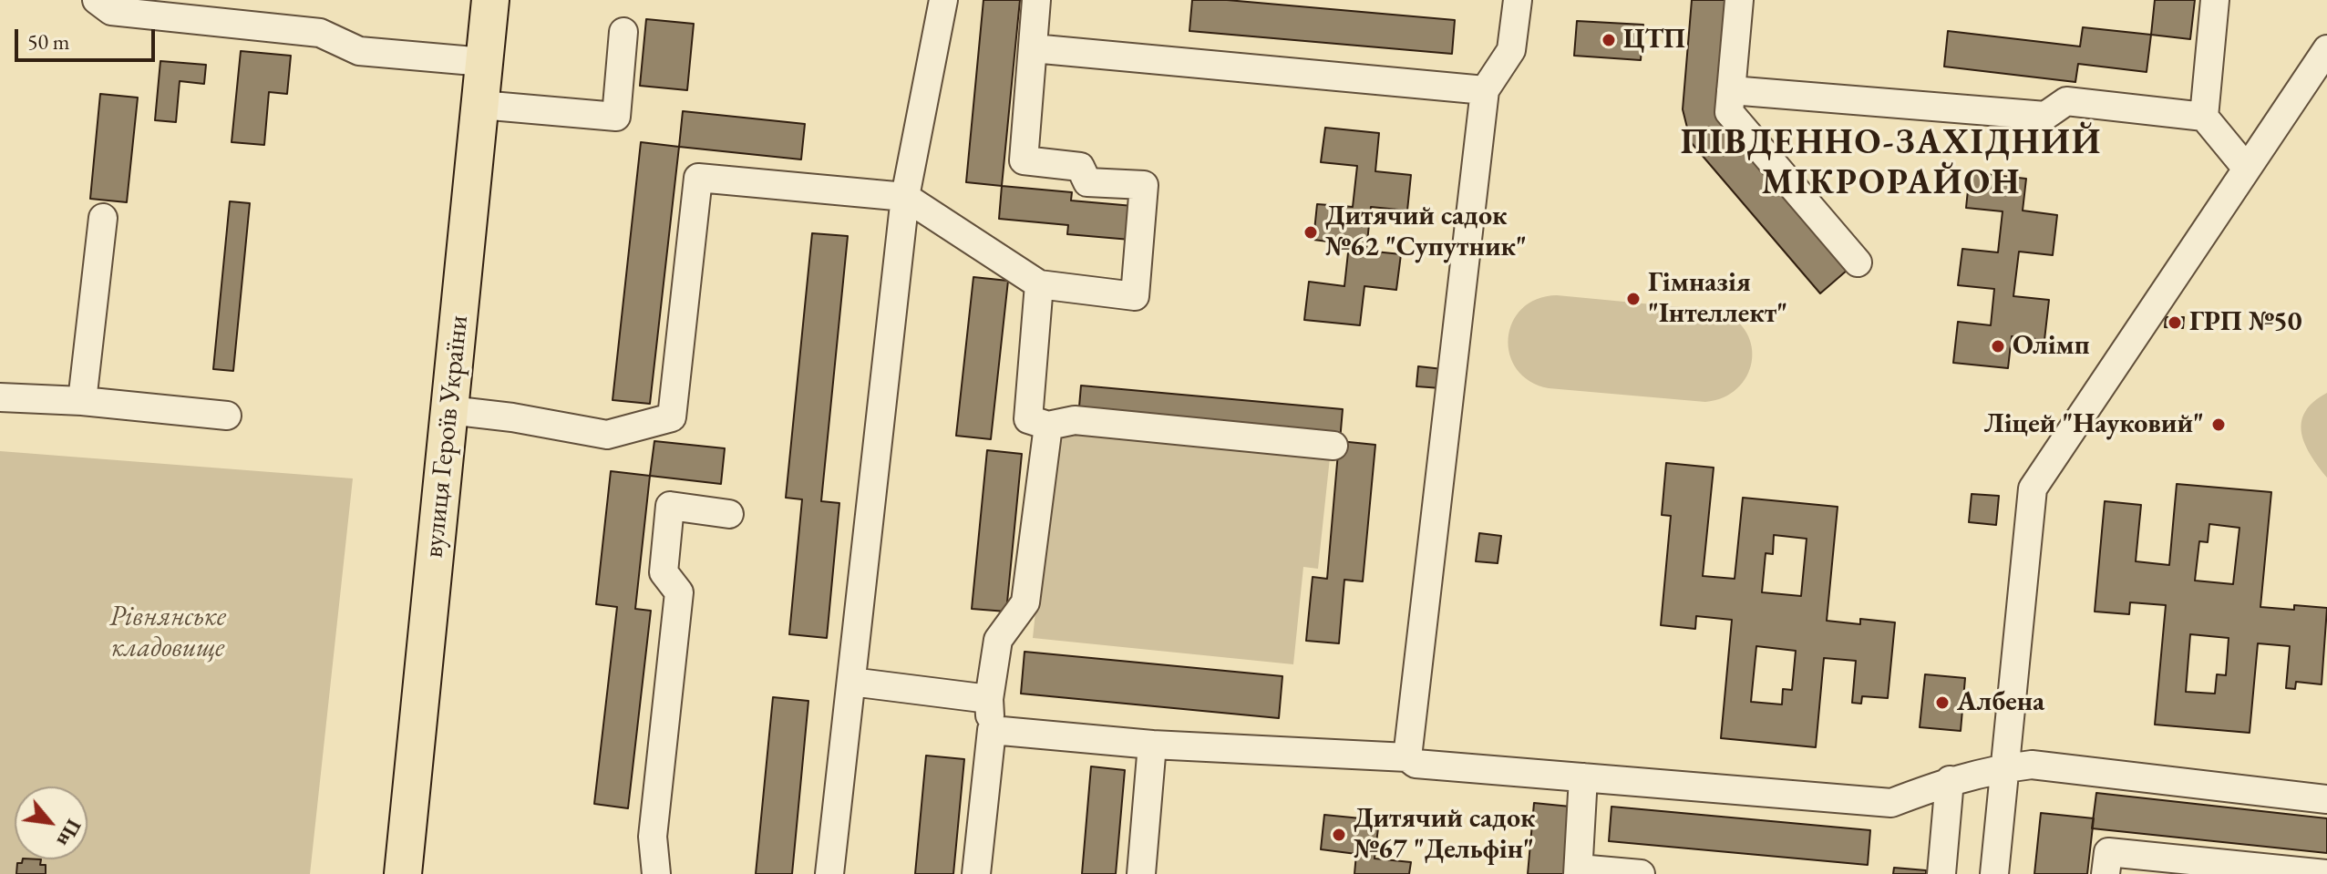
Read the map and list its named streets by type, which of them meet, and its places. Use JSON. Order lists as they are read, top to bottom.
{
  "streets": {
    "main road": ["вулиця Героїв України"]
  },
  "districts": ["ПІВДЕННО-ЗАХІДНИЙ МІКРОРАЙОН"],
  "parks": ["Рівнянське кладовище"],
  "places": [
    "ЦТП",
    "Дитячий садок №62 \"Супутник\"",
    "Гімназія \"Інтеллект\"",
    "ГРП №50",
    "Олімп",
    "Ліцей \"Науковий\"",
    "Албена",
    "Дитячий садок №67 \"Дельфін\""
  ],
  "scale_bar": "50 m",
  "north": "bottom right"
}
